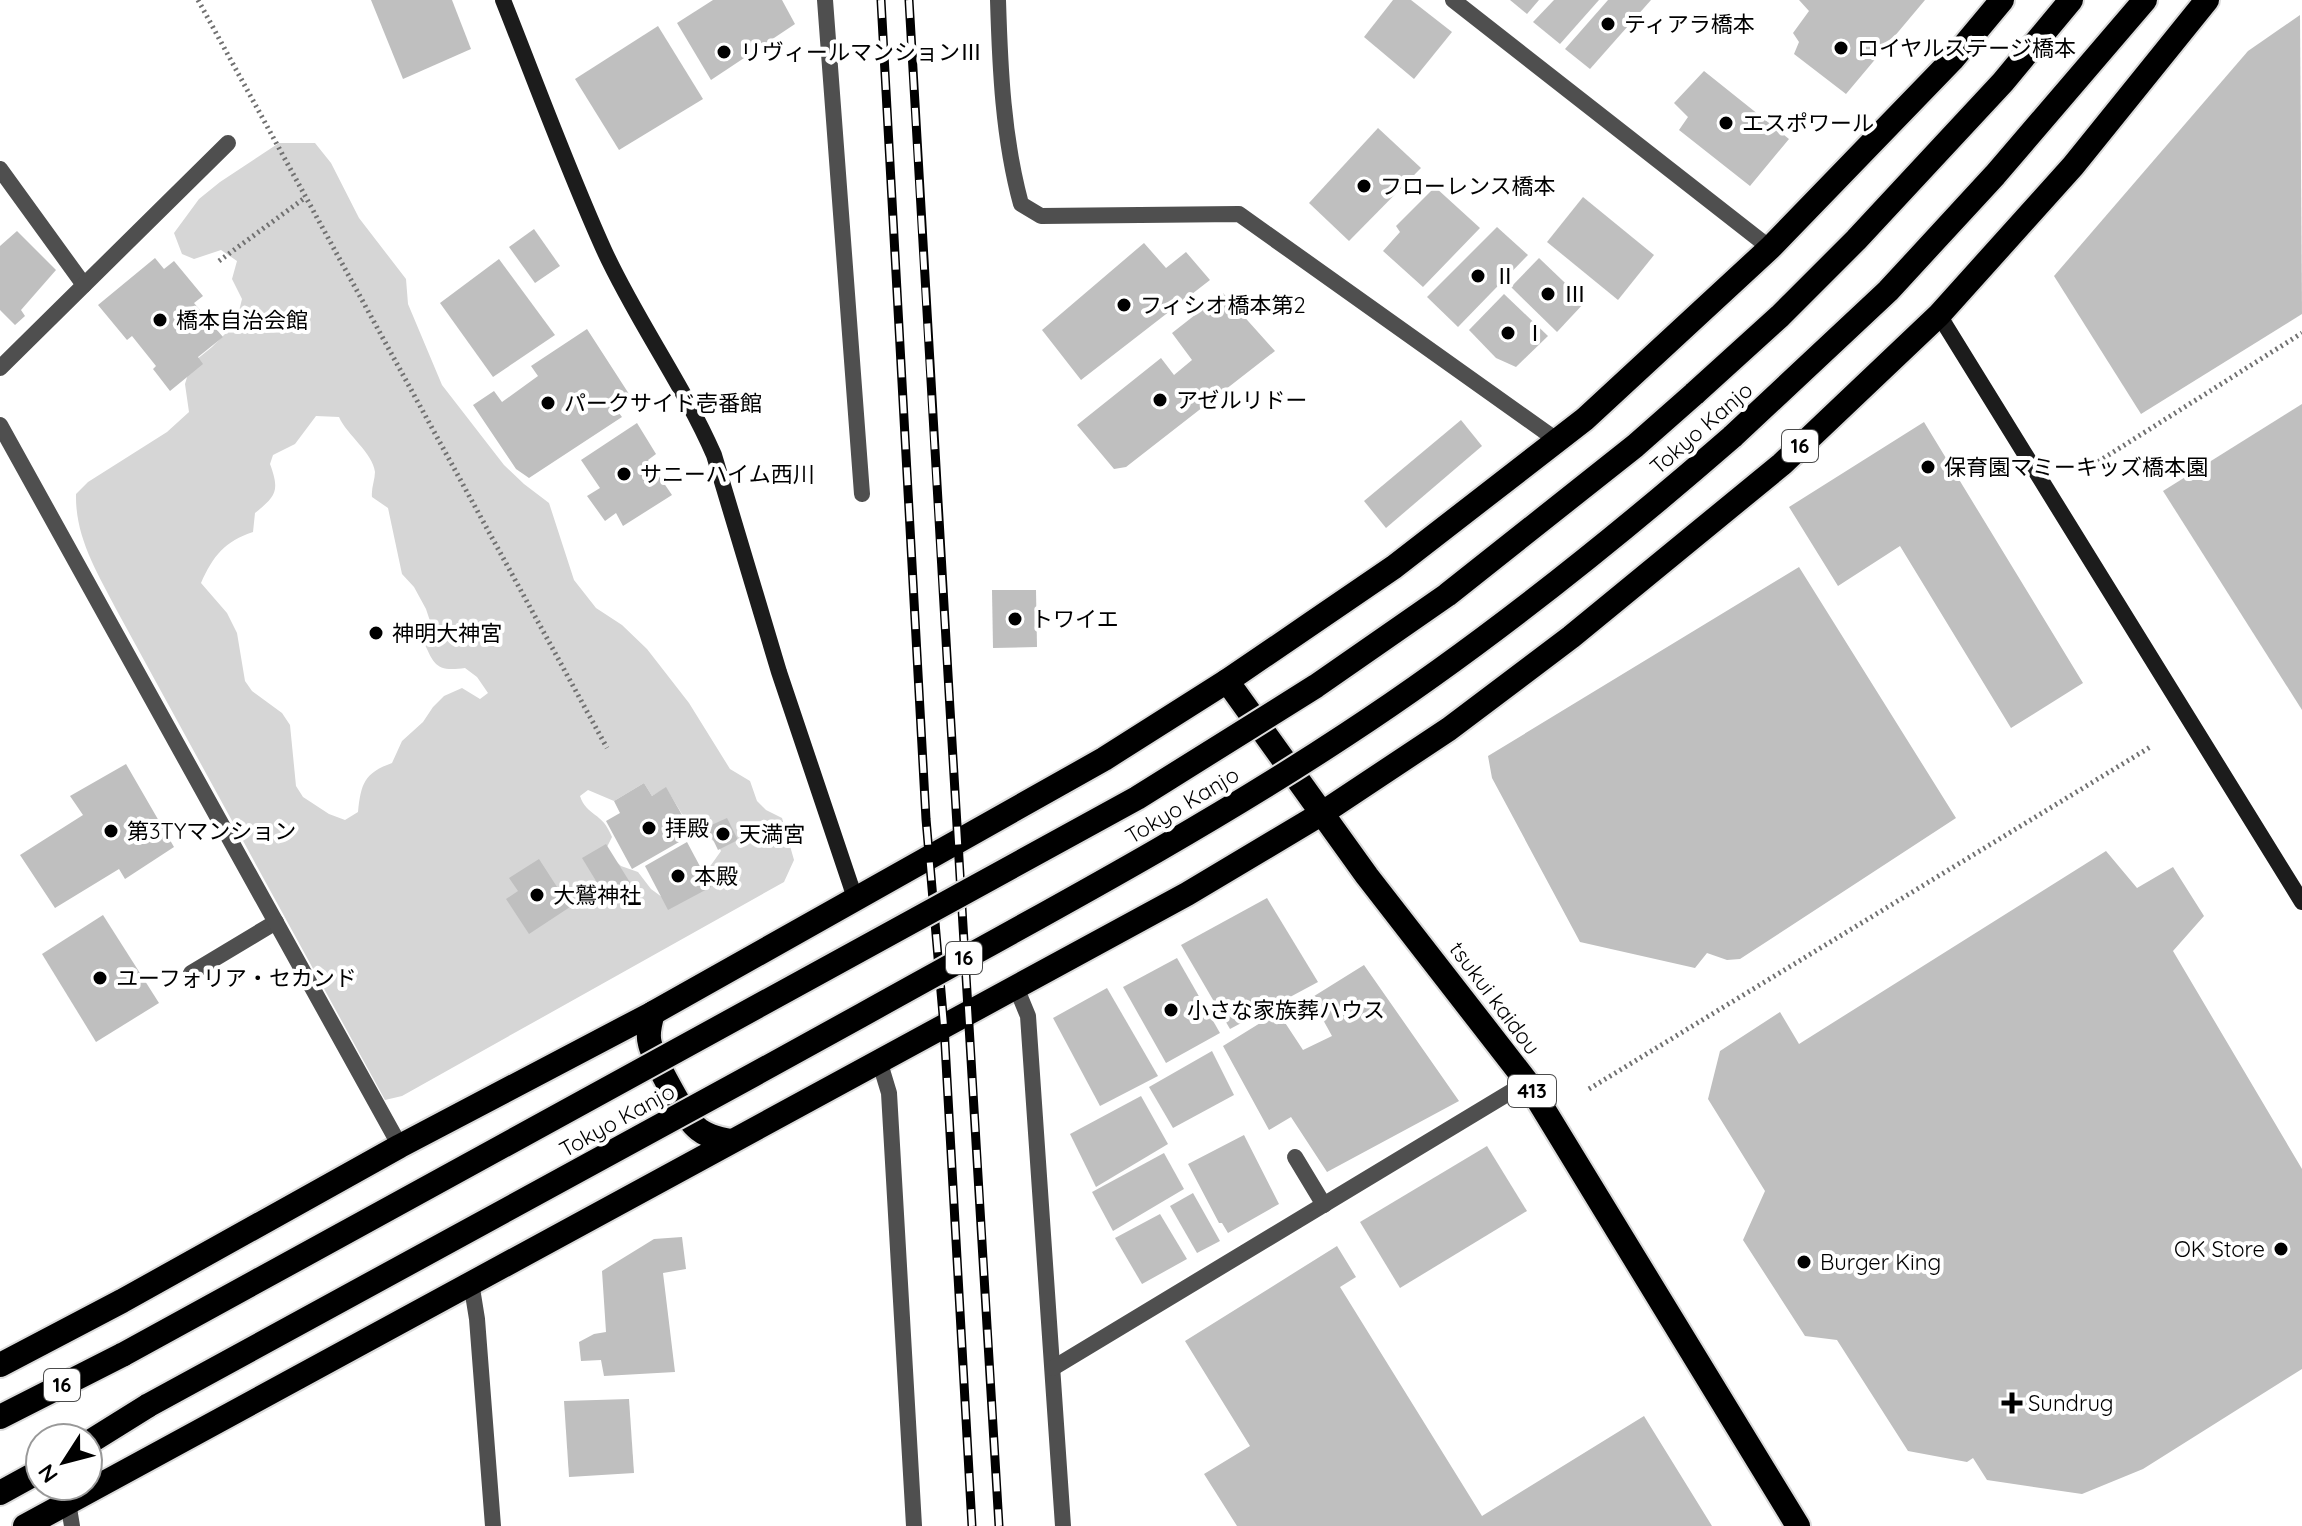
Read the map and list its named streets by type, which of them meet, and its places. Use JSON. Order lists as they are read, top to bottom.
{
  "streets": {
    "highway": [
      "Tokyo Kanjo",
      "16",
      "tsukui kaidou",
      "413"
    ]
  },
  "crossings": [
    ["16", "tsukui kaidou"]
  ],
  "places": {
    "other": [
      "ティアラ橋本",
      "ロイヤルステージ橋本",
      "リヴィールマンションⅢ",
      "エスポワール",
      "フローレンス橋本",
      "Ⅱ",
      "Ⅲ",
      "フィシオ橋本第2",
      "橋本自治会館",
      "Ⅰ",
      "アゼルリドー",
      "パークサイド壱番館",
      "保育園マミーキッズ橋本園",
      "サニーハイム西川",
      "トワイエ",
      "神明大神宮",
      "拝殿",
      "第3TYマンション",
      "天満宮",
      "本殿",
      "大鷲神社",
      "ユーフォリア・セカンド",
      "小さな家族葬ハウス",
      "OK Store",
      "Burger King"
    ],
    "health": ["Sundrug"]
  },
  "north": "bottom left"
}
